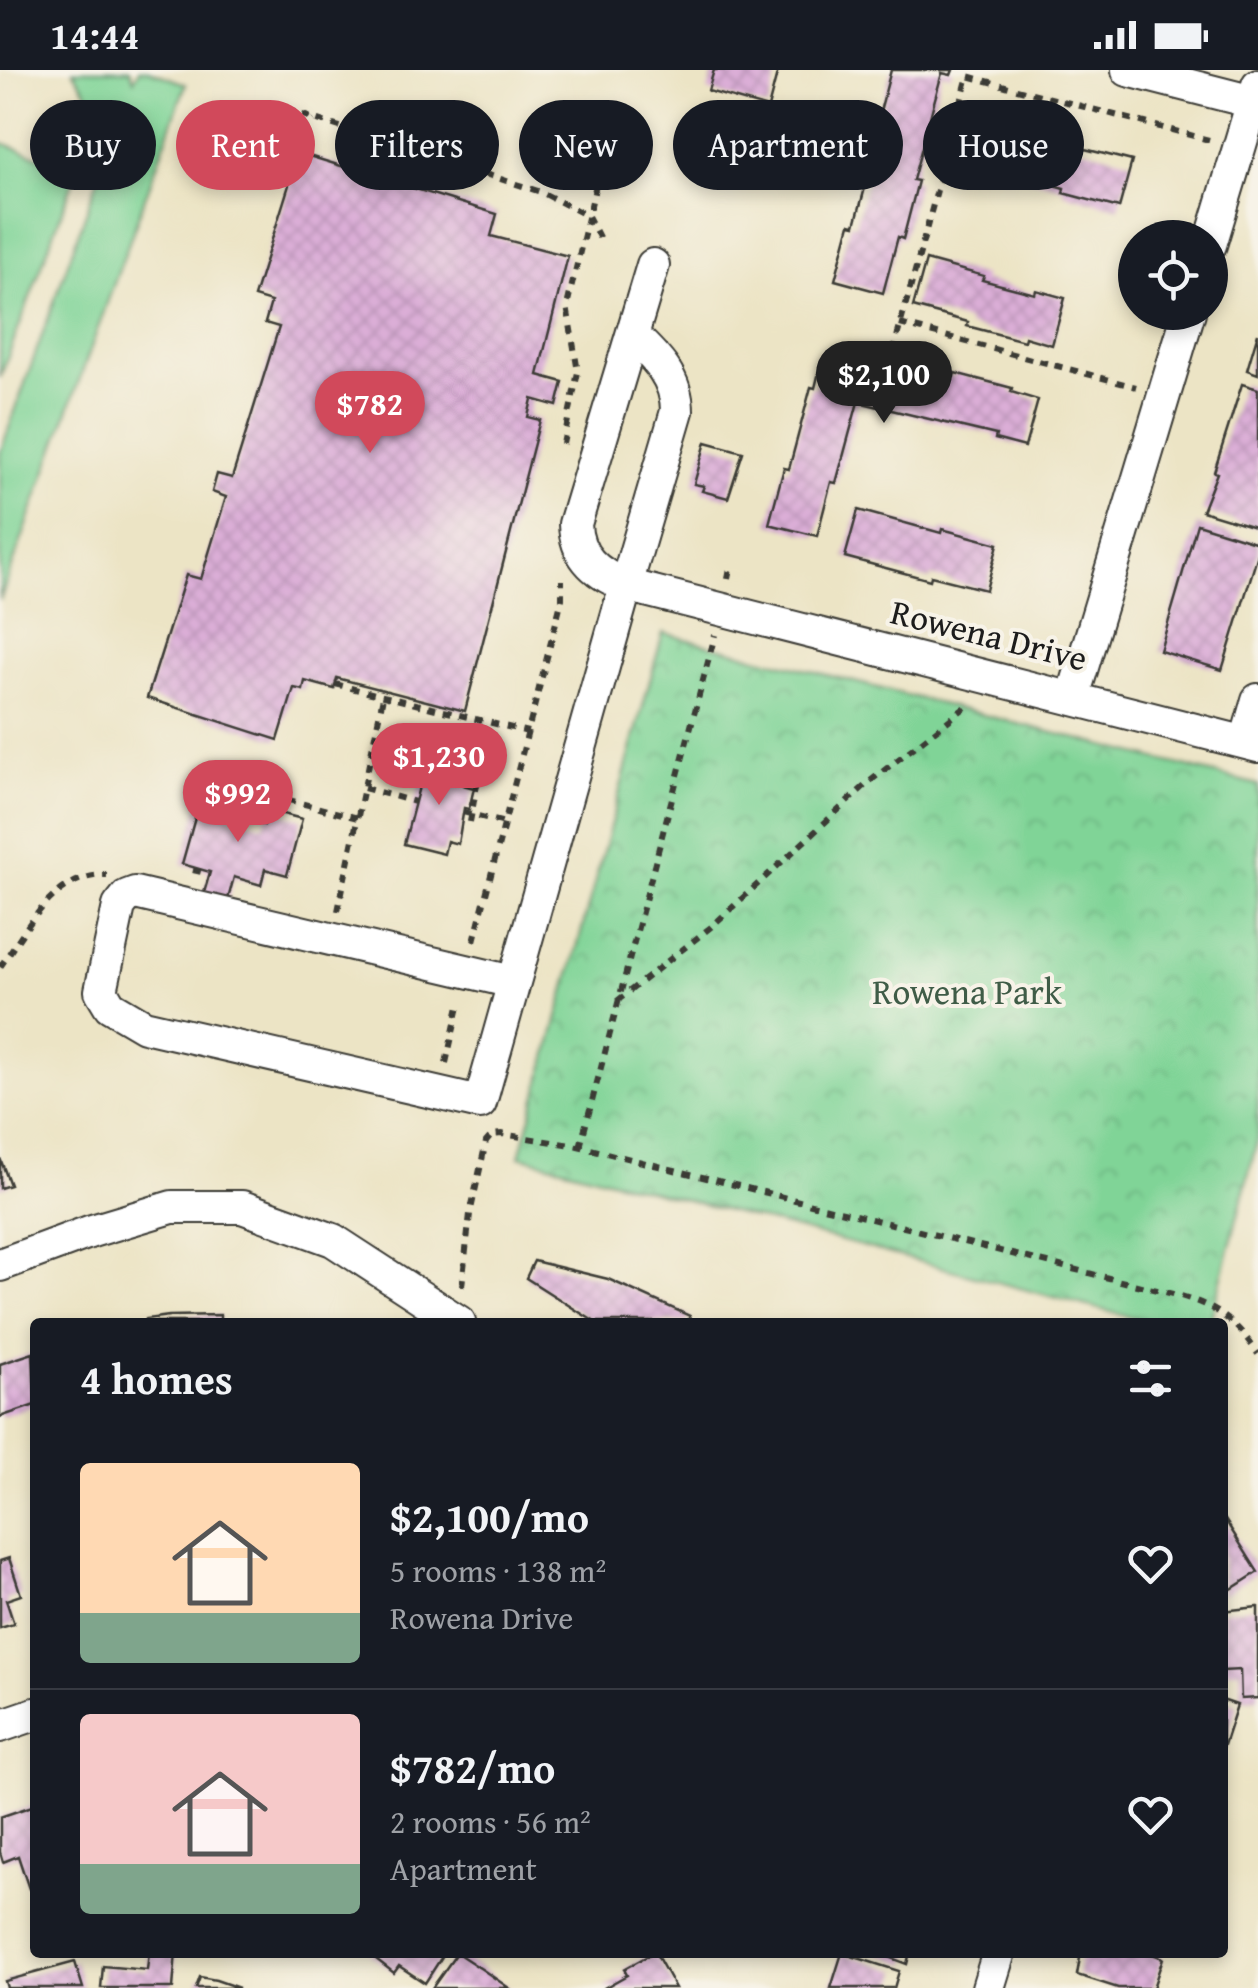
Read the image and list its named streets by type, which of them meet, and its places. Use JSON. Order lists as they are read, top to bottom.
{
  "streets": {
    "street": ["Rowena Drive"]
  },
  "parks": ["Rowena Park"],
  "page": {
    "status": "14:44",
    "chip": [
      "Buy",
      "Rent",
      "Filters",
      "New",
      "Apartment",
      "House"
    ],
    "price": [
      "$2,100",
      "$782",
      "$1,230",
      "$992"
    ],
    "heading": "4 homes",
    "list": [
      {
        "name": "$2,100/mo",
        "note": "5 rooms · 138 m² · Rowena Drive"
      },
      {
        "name": "$782/mo",
        "note": "2 rooms · 56 m² · Apartment"
      }
    ]
  }
}
